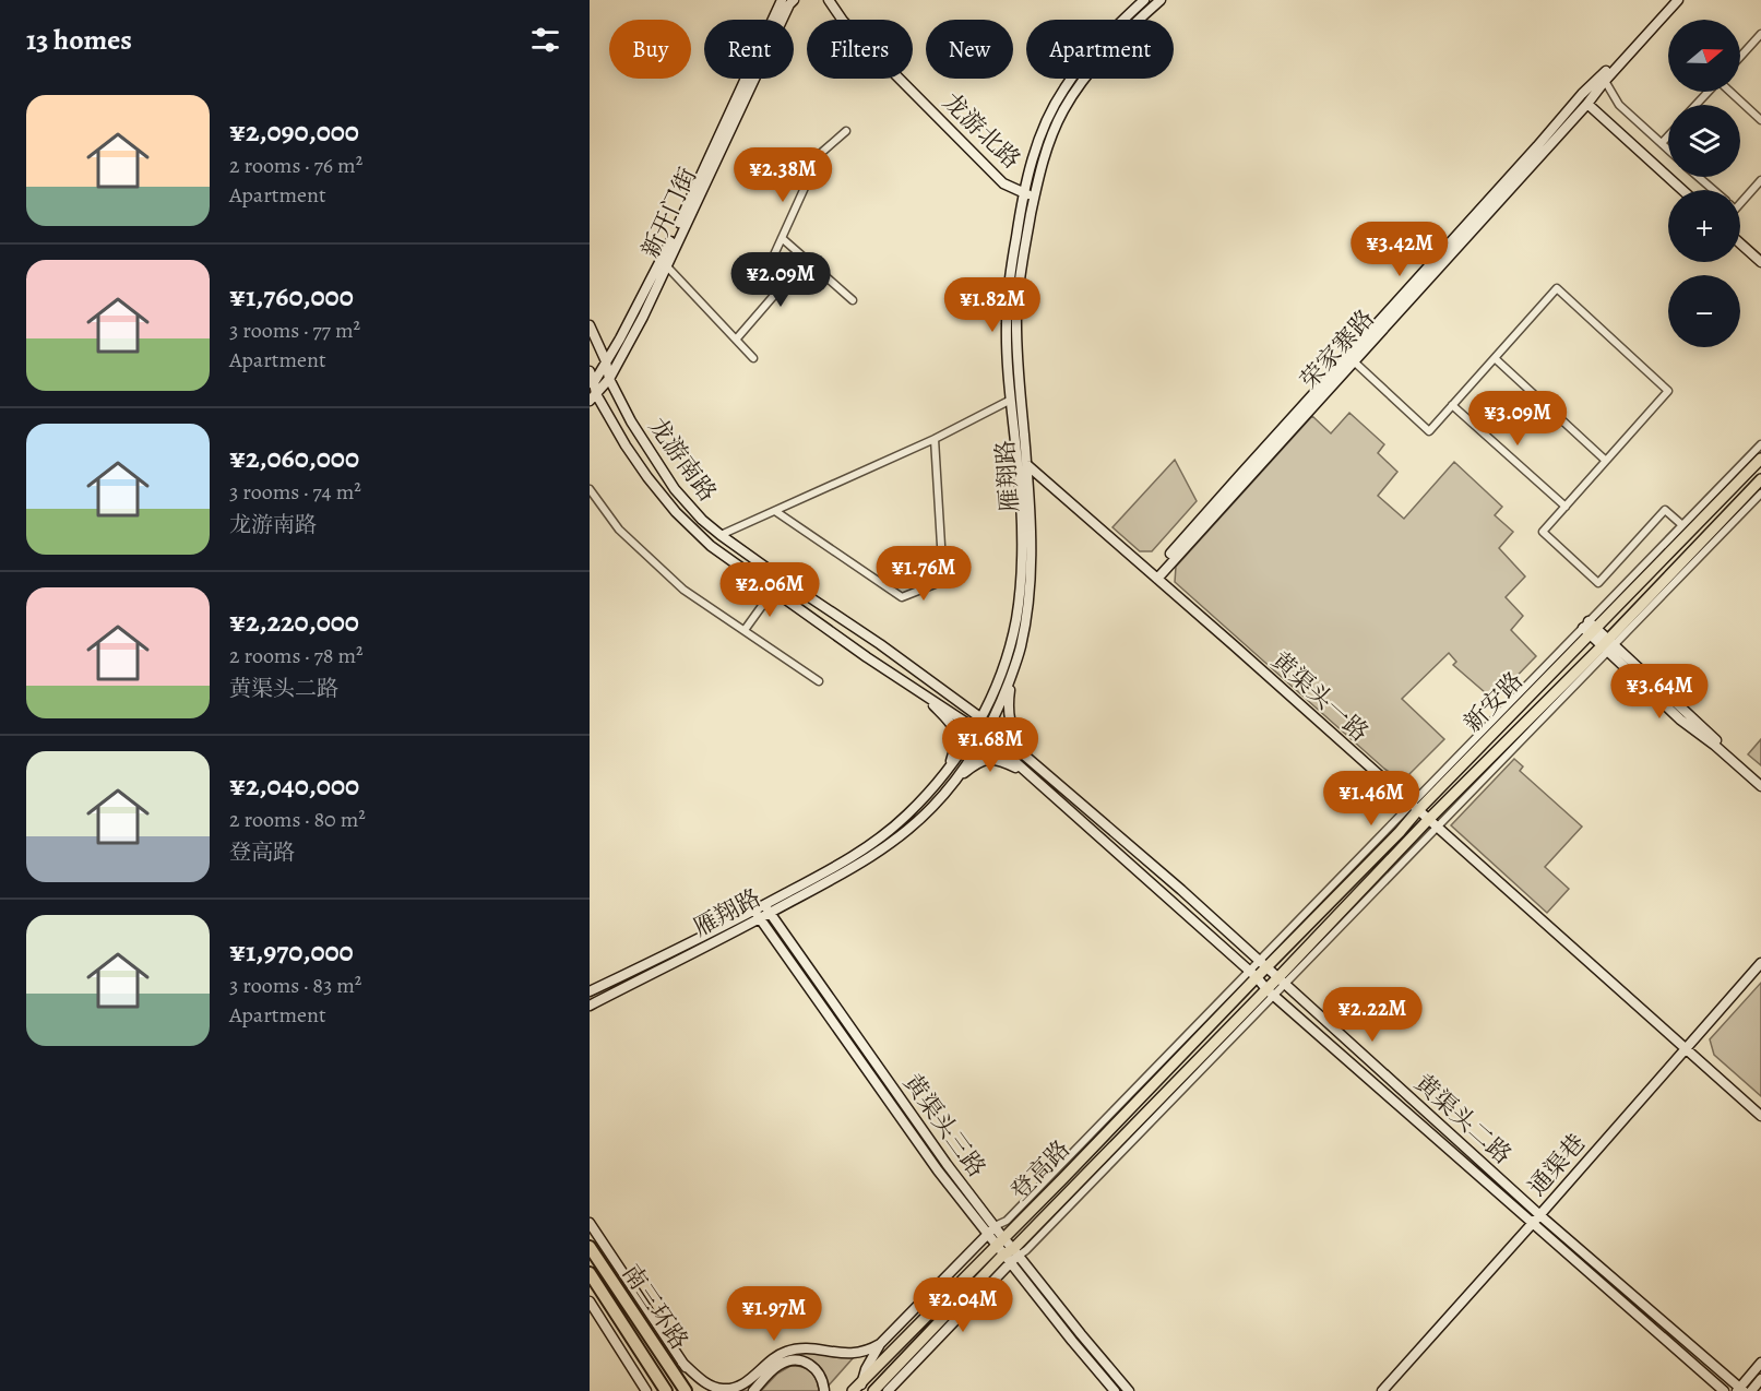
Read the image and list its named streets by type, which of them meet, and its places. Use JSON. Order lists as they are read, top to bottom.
{
  "streets": {
    "highway": ["南三环路"],
    "main road": [
      "龙游北路",
      "新开门街",
      "荣家寨路",
      "龙游南路",
      "雁翔路",
      "黄渠头一路",
      "新安路",
      "黄渠头二路",
      "黄渠头三路",
      "通渠巷",
      "登高路"
    ]
  },
  "crossings": [
    ["龙游北路", "雁翔路"],
    ["新开门街", "龙游南路"],
    ["荣家寨路", "黄渠头一路"],
    ["龙游南路", "雁翔路"],
    ["龙游南路", "黄渠头二路"],
    ["雁翔路", "黄渠头一路"],
    ["雁翔路", "黄渠头二路"],
    ["雁翔路", "黄渠头三路"],
    ["黄渠头一路", "新安路"],
    ["黄渠头一路", "通渠巷"],
    ["新安路", "黄渠头二路"],
    ["新安路", "登高路"],
    ["黄渠头二路", "通渠巷"],
    ["黄渠头二路", "登高路"],
    ["黄渠头三路", "登高路"]
  ],
  "north": "right",
  "page": {
    "heading": "13 homes",
    "map_buttons": ["+", "−"],
    "chip": [
      "Buy",
      "Rent",
      "Filters",
      "New",
      "Apartment"
    ],
    "list": [
      {
        "name": "¥2,090,000",
        "note": "2 rooms · 76 m² · Apartment"
      },
      {
        "name": "¥1,760,000",
        "note": "3 rooms · 77 m² · Apartment"
      },
      {
        "name": "¥2,060,000",
        "note": "3 rooms · 74 m² · 龙游南路"
      },
      {
        "name": "¥2,220,000",
        "note": "2 rooms · 78 m² · 黄渠头二路"
      },
      {
        "name": "¥2,040,000",
        "note": "2 rooms · 80 m² · 登高路"
      },
      {
        "name": "¥1,970,000",
        "note": "3 rooms · 83 m² · Apartment"
      }
    ],
    "price": [
      "¥2.38M",
      "¥3.42M",
      "¥2.09M",
      "¥1.82M",
      "¥3.09M",
      "¥1.76M",
      "¥2.06M",
      "¥3.64M",
      "¥1.68M",
      "¥1.46M",
      "¥2.22M",
      "¥2.04M",
      "¥1.97M"
    ]
  }
}
